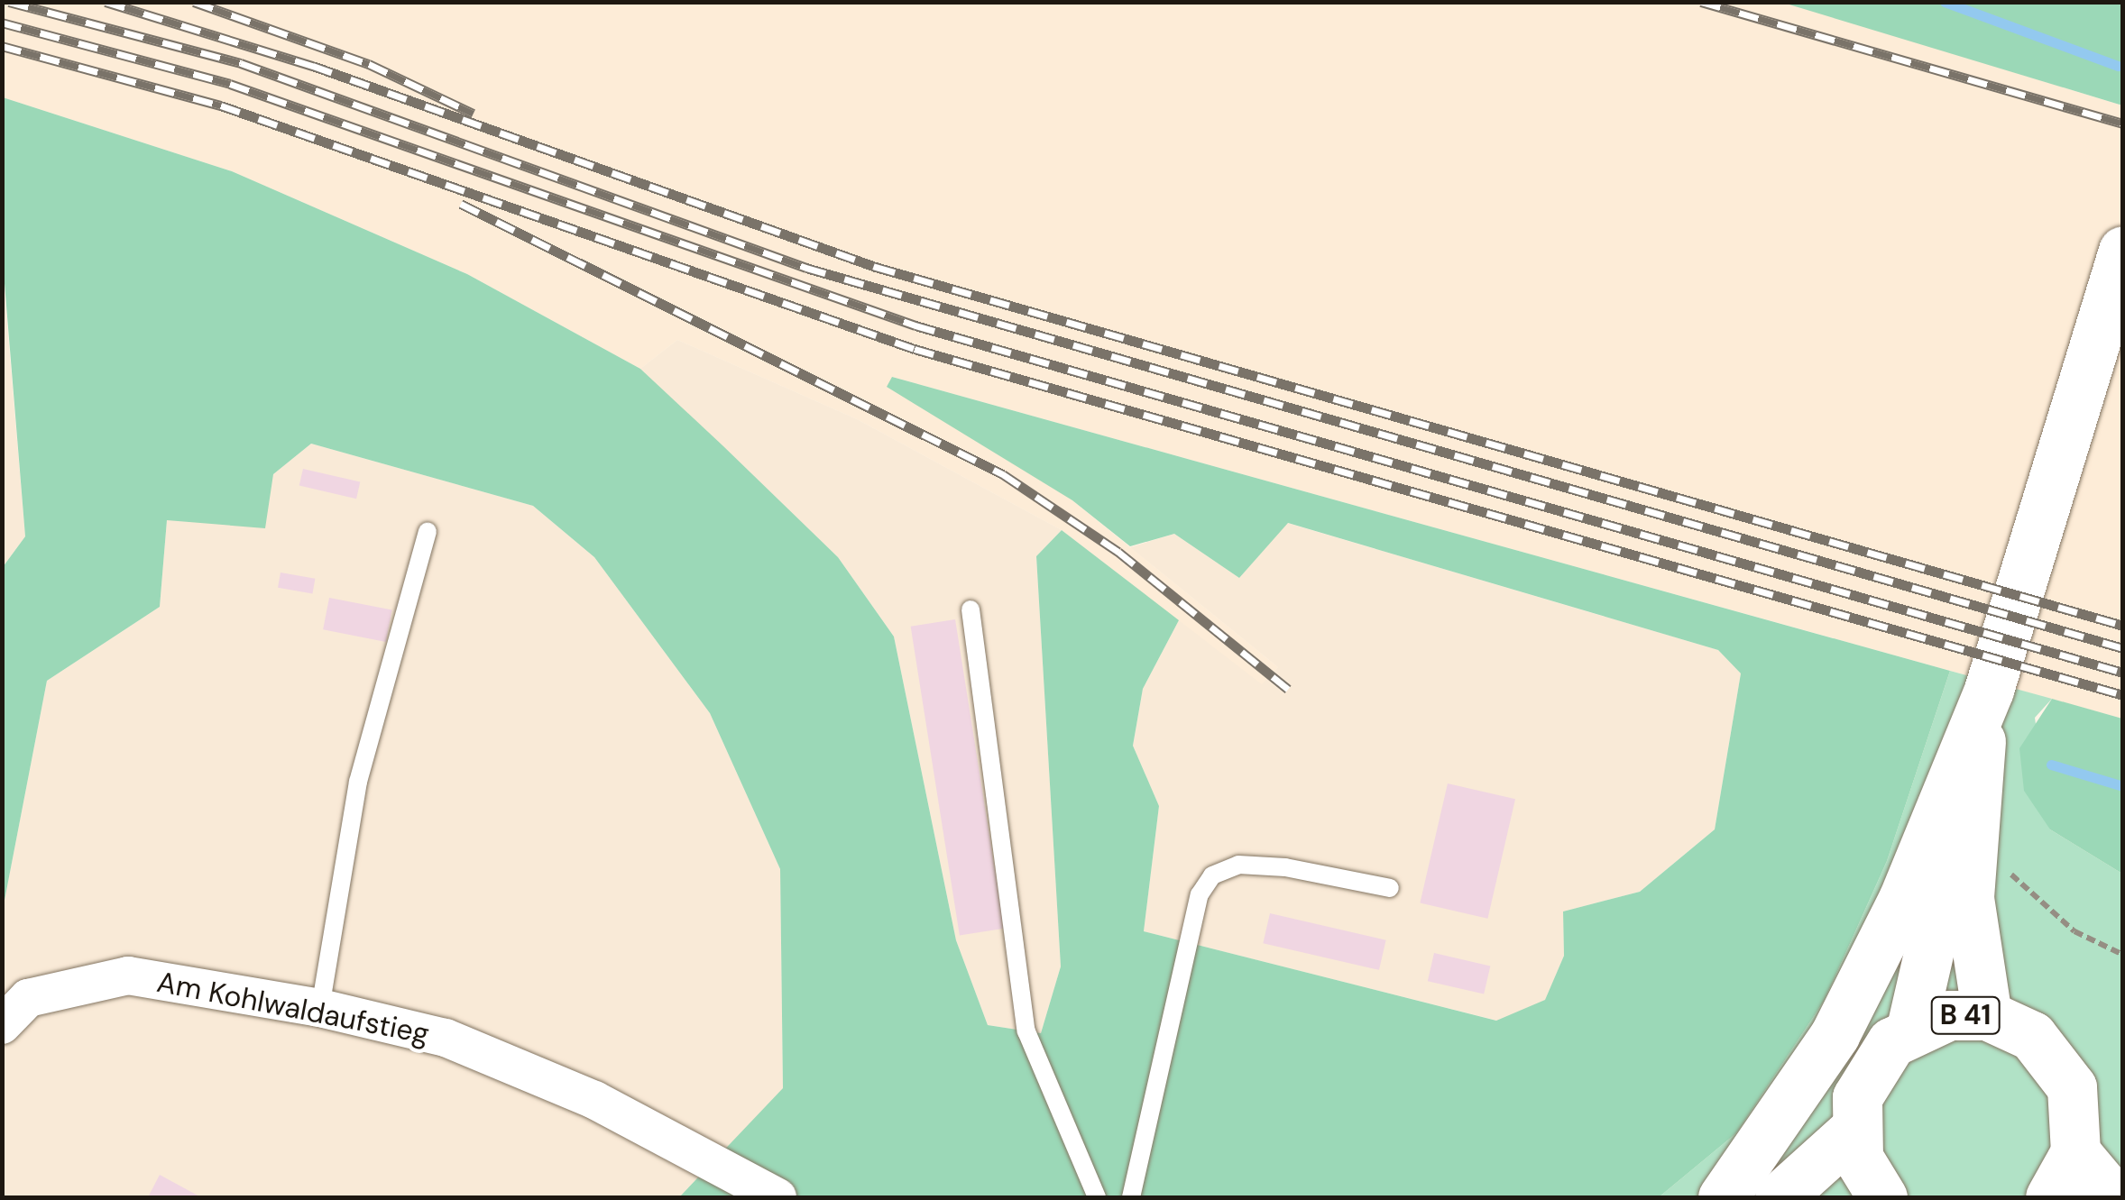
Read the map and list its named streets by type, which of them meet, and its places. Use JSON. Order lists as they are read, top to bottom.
{
  "streets": {
    "main road": ["B 41"],
    "street": ["Am Kohlwaldaufstieg"]
  }
}
